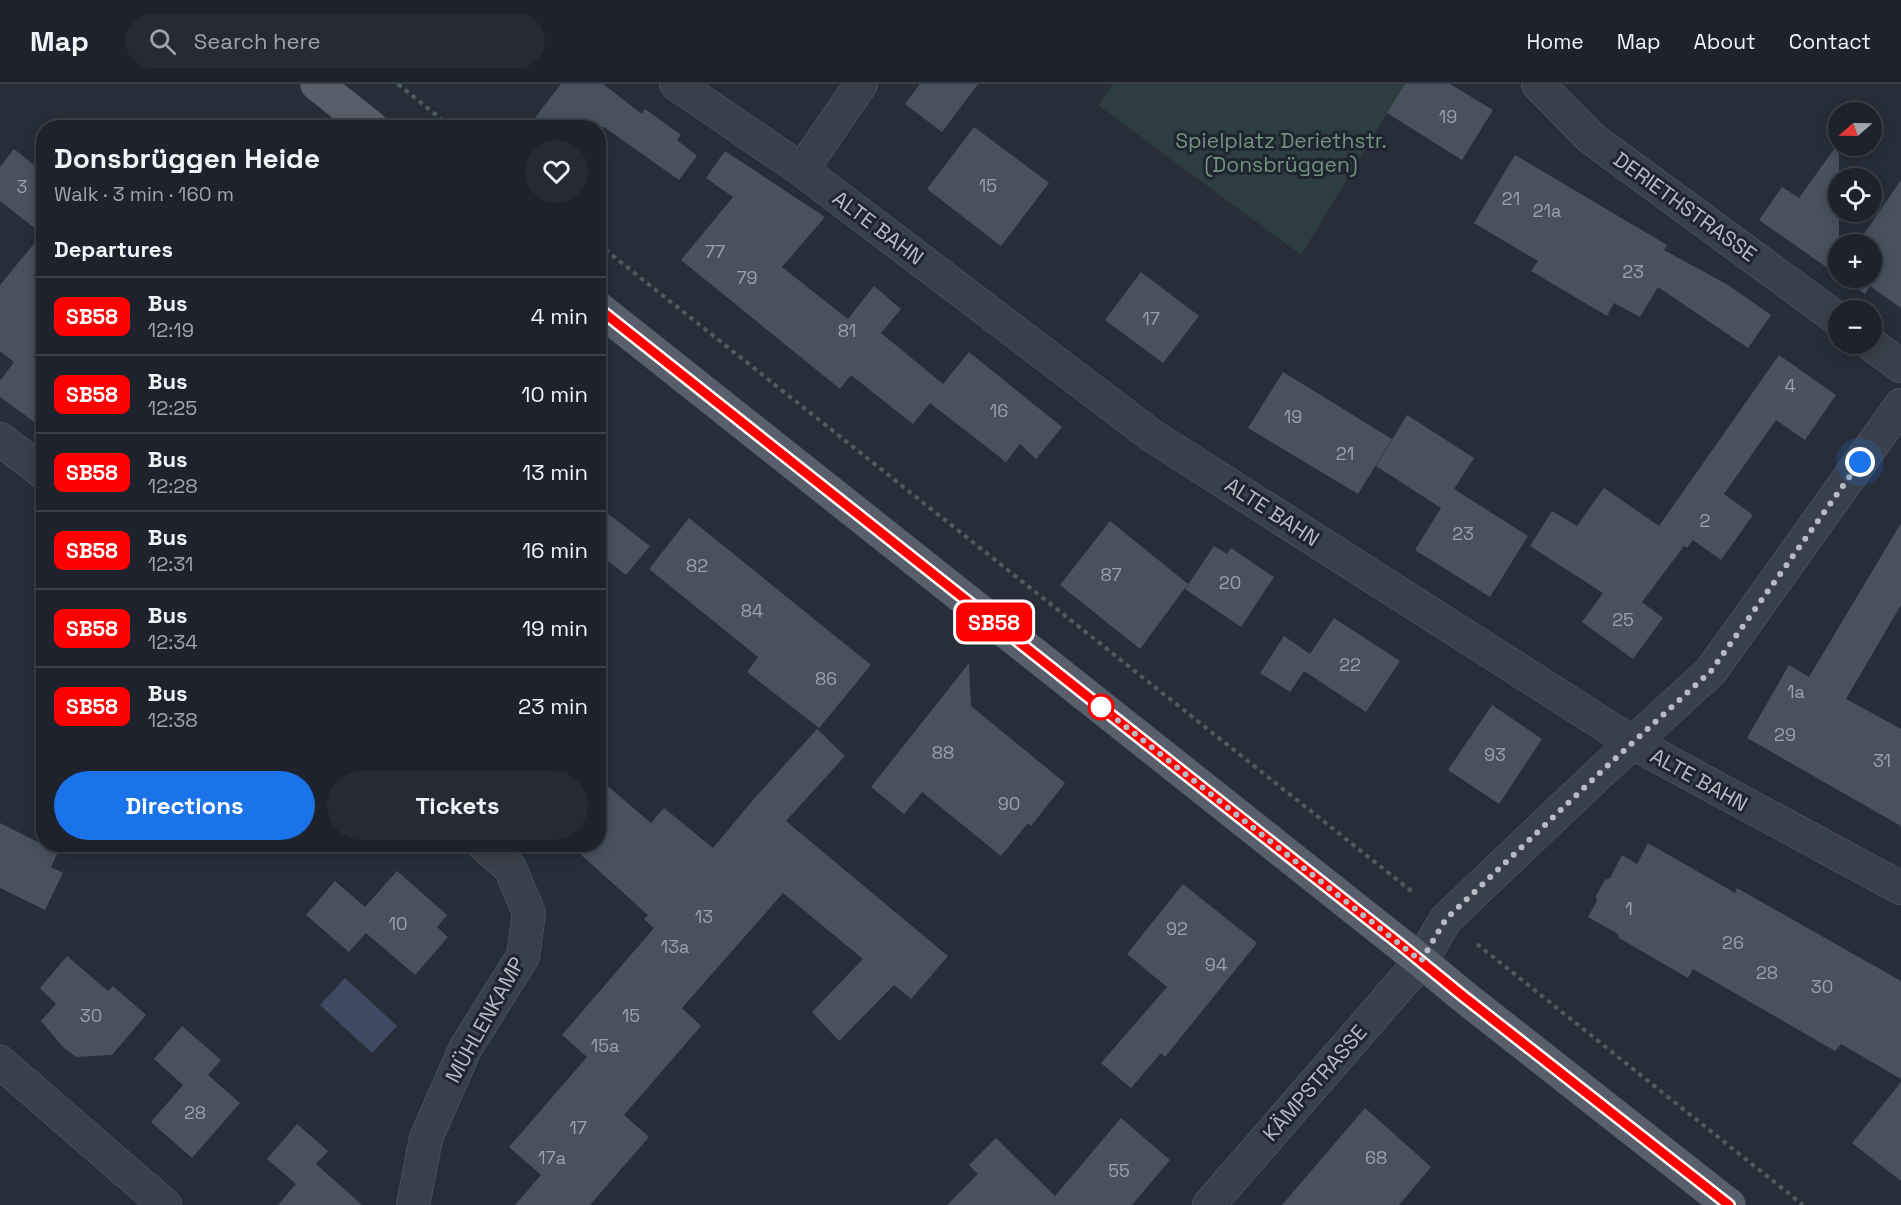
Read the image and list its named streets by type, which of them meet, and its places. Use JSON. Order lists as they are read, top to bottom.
{
  "streets": {
    "street": [
      "DERIETHSTRASSE",
      "ALTE BAHN",
      "MÜHLENKAMP",
      "KÄMPSTRASSE"
    ]
  },
  "crossings": [
    ["ALTE BAHN", "KÄMPSTRASSE"]
  ],
  "parks": ["Spielplatz Deriethstr. (Donsbrüggen)"],
  "lines": ["bus line SB58"],
  "house_numbers": [
    "19",
    "15",
    "3",
    "21",
    "21a",
    "77",
    "23",
    "79",
    "17",
    "81",
    "4",
    "16",
    "19",
    "21",
    "2",
    "23",
    "82",
    "87",
    "20",
    "84",
    "25",
    "22",
    "86",
    "1a",
    "29",
    "88",
    "93",
    "31",
    "90",
    "1",
    "13",
    "10",
    "92",
    "26",
    "13a",
    "94",
    "28",
    "30",
    "30",
    "15",
    "15a",
    "28",
    "17",
    "17a",
    "68",
    "55"
  ],
  "north": "left",
  "page": {
    "header": "Map",
    "search": "Search here",
    "nav": [
      "Home",
      "Map",
      "About",
      "Contact"
    ],
    "on_map": "SB58",
    "map_buttons": ["+", "−"],
    "heading": [
      ["Donsbrüggen Heide", "Walk · 3 min · 160 m"],
      "Departures"
    ],
    "list": [
      {
        "mark": "SB58",
        "name": "Bus",
        "note": "12:19",
        "value": "4 min"
      },
      {
        "mark": "SB58",
        "name": "Bus",
        "note": "12:25",
        "value": "10 min"
      },
      {
        "mark": "SB58",
        "name": "Bus",
        "note": "12:28",
        "value": "13 min"
      },
      {
        "mark": "SB58",
        "name": "Bus",
        "note": "12:31",
        "value": "16 min"
      },
      {
        "mark": "SB58",
        "name": "Bus",
        "note": "12:34",
        "value": "19 min"
      },
      {
        "mark": "SB58",
        "name": "Bus",
        "note": "12:38",
        "value": "23 min"
      }
    ],
    "buttons": ["Directions", "Tickets"]
  }
}
